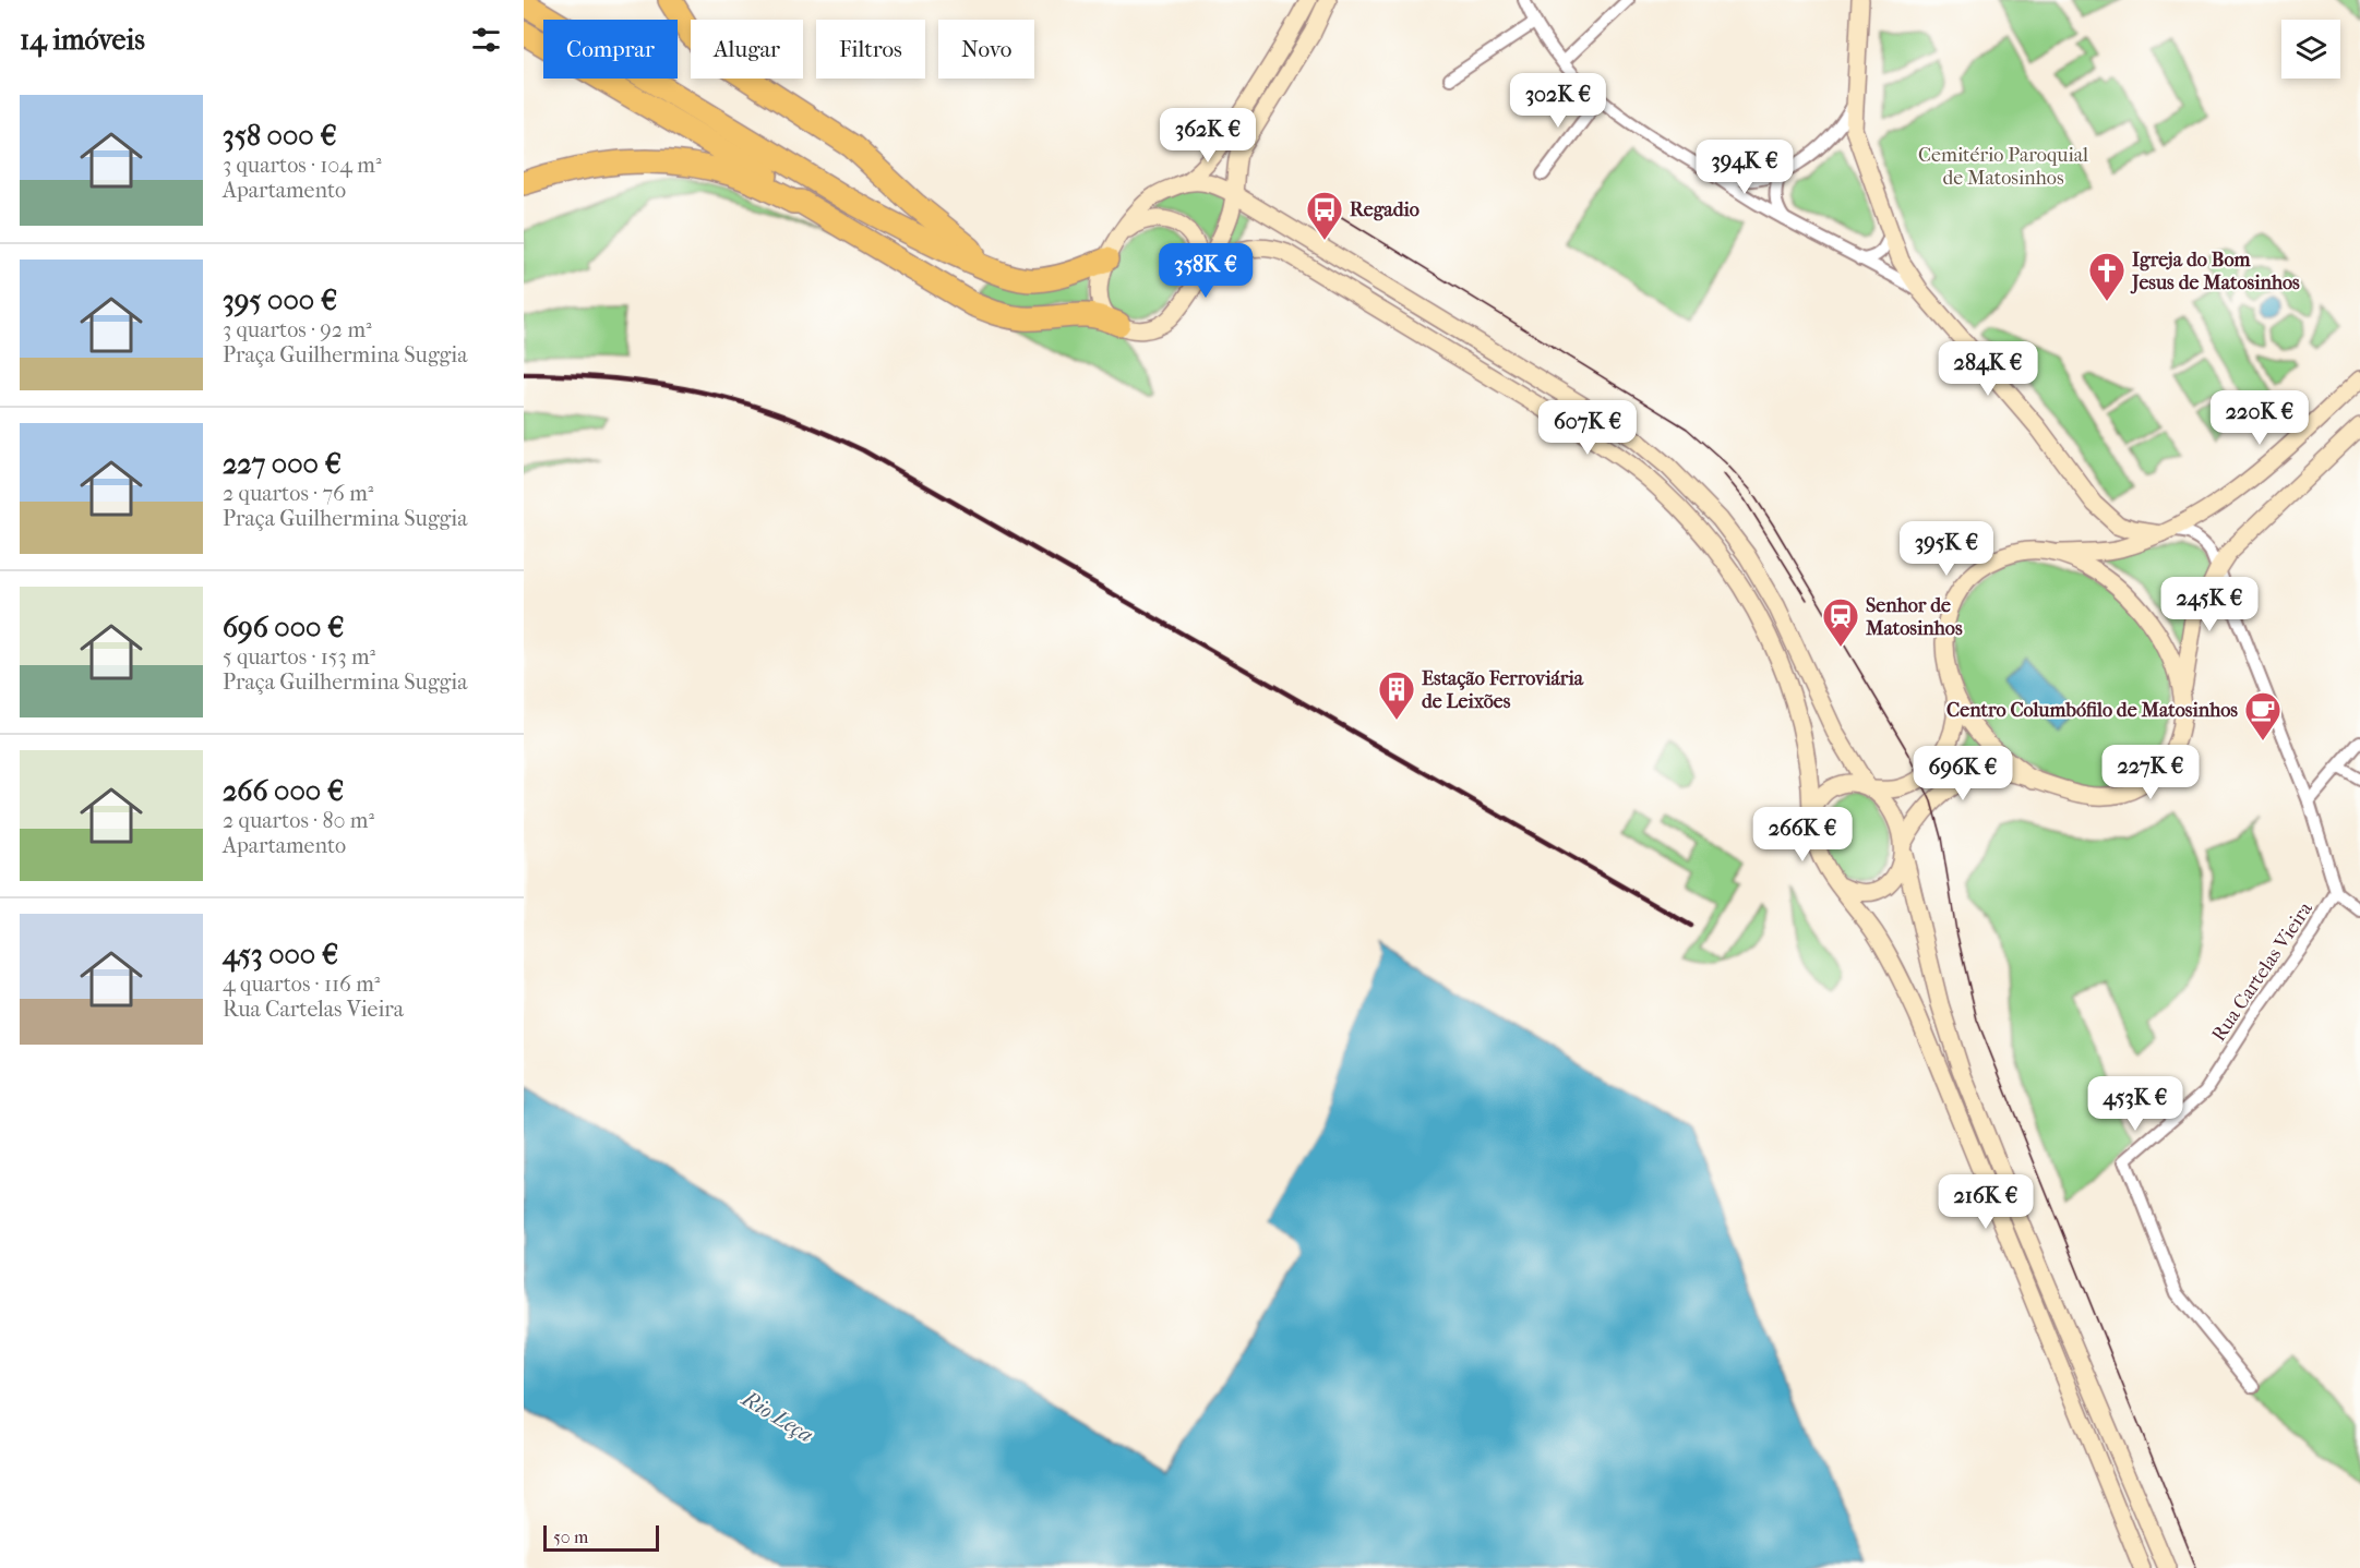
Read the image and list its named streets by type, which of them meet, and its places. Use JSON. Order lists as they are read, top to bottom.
{
  "streets": {
    "street": ["Rua Cartelas Vieira"]
  },
  "water": ["Rio Leça"],
  "parks": ["Cemitério Paroquial de Matosinhos"],
  "places": {
    "bus stop": ["Regadio"],
    "church": ["Igreja do Bom Jesus de Matosinhos"],
    "station": ["Senhor de Matosinhos"],
    "building": ["Estação Ferroviária de Leixões"],
    "cafe": ["Centro Columbófilo de Matosinhos"]
  },
  "scale_bar": "50 m",
  "page": {
    "heading": "14 imóveis",
    "chip": [
      "Comprar",
      "Alugar",
      "Filtros",
      "Novo"
    ],
    "price": [
      "302K €",
      "362K €",
      "394K €",
      "358K €",
      "284K €",
      "220K €",
      "607K €",
      "395K €",
      "245K €",
      "227K €",
      "696K €",
      "266K €",
      "453K €",
      "216K €"
    ],
    "list": [
      {
        "name": "358 000 €",
        "note": "3 quartos · 104 m² · Apartamento"
      },
      {
        "name": "395 000 €",
        "note": "3 quartos · 92 m² · Praça Guilhermina Suggia"
      },
      {
        "name": "227 000 €",
        "note": "2 quartos · 76 m² · Praça Guilhermina Suggia"
      },
      {
        "name": "696 000 €",
        "note": "5 quartos · 153 m² · Praça Guilhermina Suggia"
      },
      {
        "name": "266 000 €",
        "note": "2 quartos · 80 m² · Apartamento"
      },
      {
        "name": "453 000 €",
        "note": "4 quartos · 116 m² · Rua Cartelas Vieira"
      }
    ],
    "scale": "50 m"
  }
}
